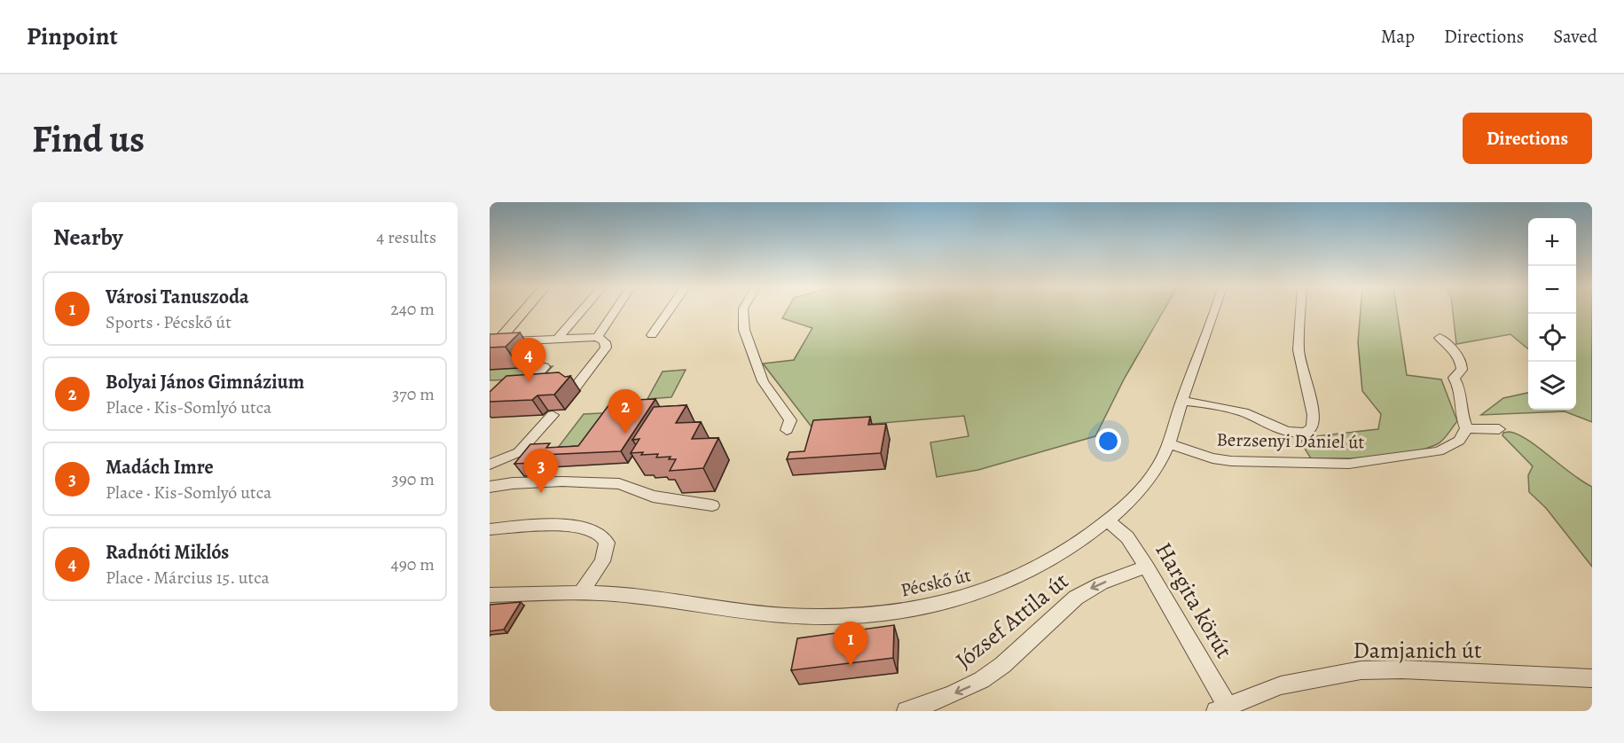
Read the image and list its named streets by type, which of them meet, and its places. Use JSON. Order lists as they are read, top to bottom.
{
  "streets": {
    "street": [
      "Berzsenyi Dániel út",
      "Pécskő út",
      "Hargita körút",
      "József Attila út",
      "Damjanich út"
    ]
  },
  "crossings": [
    ["Berzsenyi Dániel út", "Pécskő út"],
    ["Pécskő út", "Hargita körút"],
    ["Hargita körút", "József Attila út"],
    ["Hargita körút", "Damjanich út"]
  ],
  "one_way": ["József Attila út"],
  "page": {
    "header": "Pinpoint",
    "nav": ["Map", "Directions", "Saved"],
    "buttons": "Directions",
    "title": "Find us",
    "heading": ["Nearby", "4 results"],
    "map_buttons": ["+", "−"],
    "list": [
      {
        "mark": "1",
        "name": "Városi Tanuszoda",
        "note": "Sports · Pécskő út",
        "value": "240 m"
      },
      {
        "mark": "2",
        "name": "Bolyai János Gimnázium",
        "note": "Place · Kis-Somlyó utca",
        "value": "370 m"
      },
      {
        "mark": "3",
        "name": "Madách Imre",
        "note": "Place · Kis-Somlyó utca",
        "value": "390 m"
      },
      {
        "mark": "4",
        "name": "Radnóti Miklós",
        "note": "Place · Március 15. utca",
        "value": "490 m"
      }
    ],
    "pins": [
      "4",
      "2",
      "3",
      "1"
    ]
  }
}
